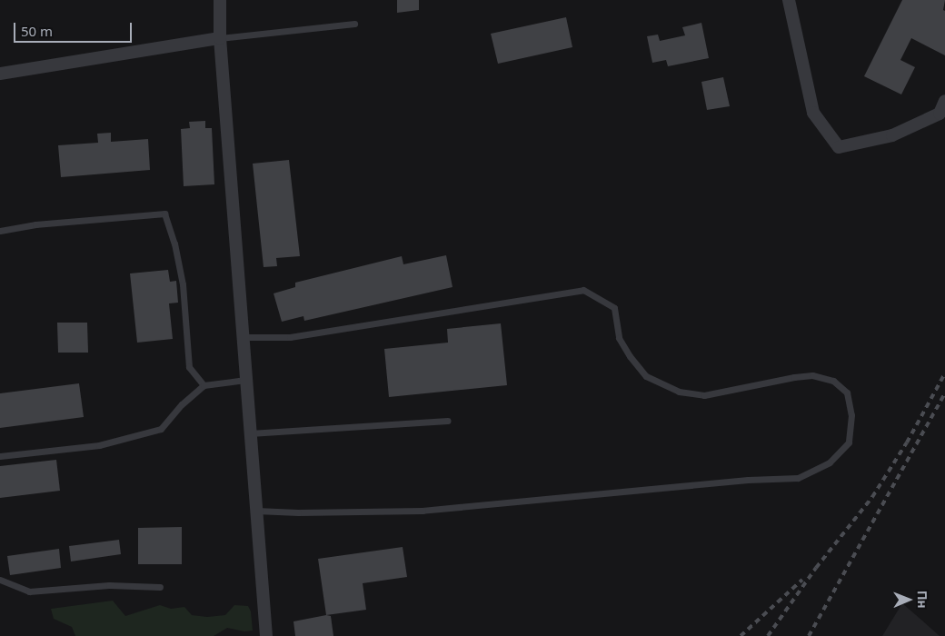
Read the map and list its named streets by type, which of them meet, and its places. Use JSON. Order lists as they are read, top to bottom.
{
  "scale_bar": "50 m",
  "north": "right"
}
